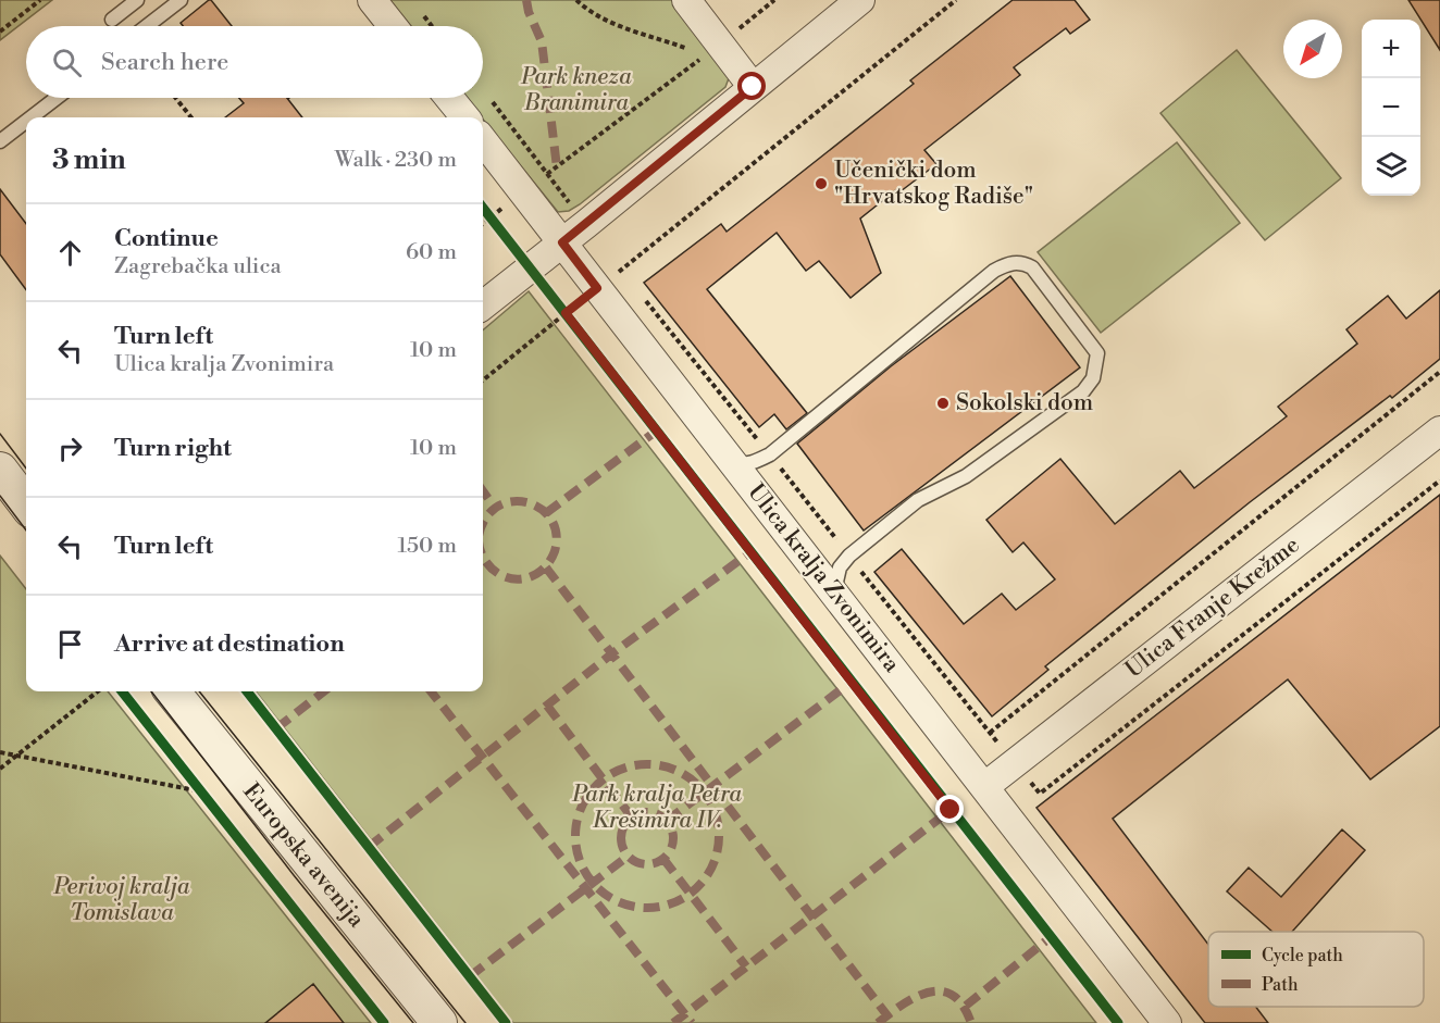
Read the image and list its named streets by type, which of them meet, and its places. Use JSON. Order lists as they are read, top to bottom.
{
  "streets": {
    "street": ["Ulica kralja Zvonimira", "Ulica Franje Krežme", "Europska avenija"]
  },
  "crossings": [
    ["Ulica kralja Zvonimira", "Ulica Franje Krežme"]
  ],
  "parks": ["Park kneza Branimira", "Park kralja Petra Krešimira IV.", "Perivoj kralja Tomislava"],
  "places": ["Učenički dom \"Hrvatskog Radiše\"", "Sokolski dom"],
  "legend": ["Cycle path", "Path"],
  "north": "bottom left",
  "page": {
    "map_buttons": ["+", "−"],
    "search": "Search here",
    "heading": ["3 min", "Walk · 230 m"],
    "list": [
      ["Continue", "Zagrebačka ulica", "60 m"],
      ["Turn left", "Ulica kralja Zvonimira", "10 m"],
      ["Turn right", "10 m"],
      ["Turn left", "150 m"],
      "Arrive at destination"
    ]
  }
}
